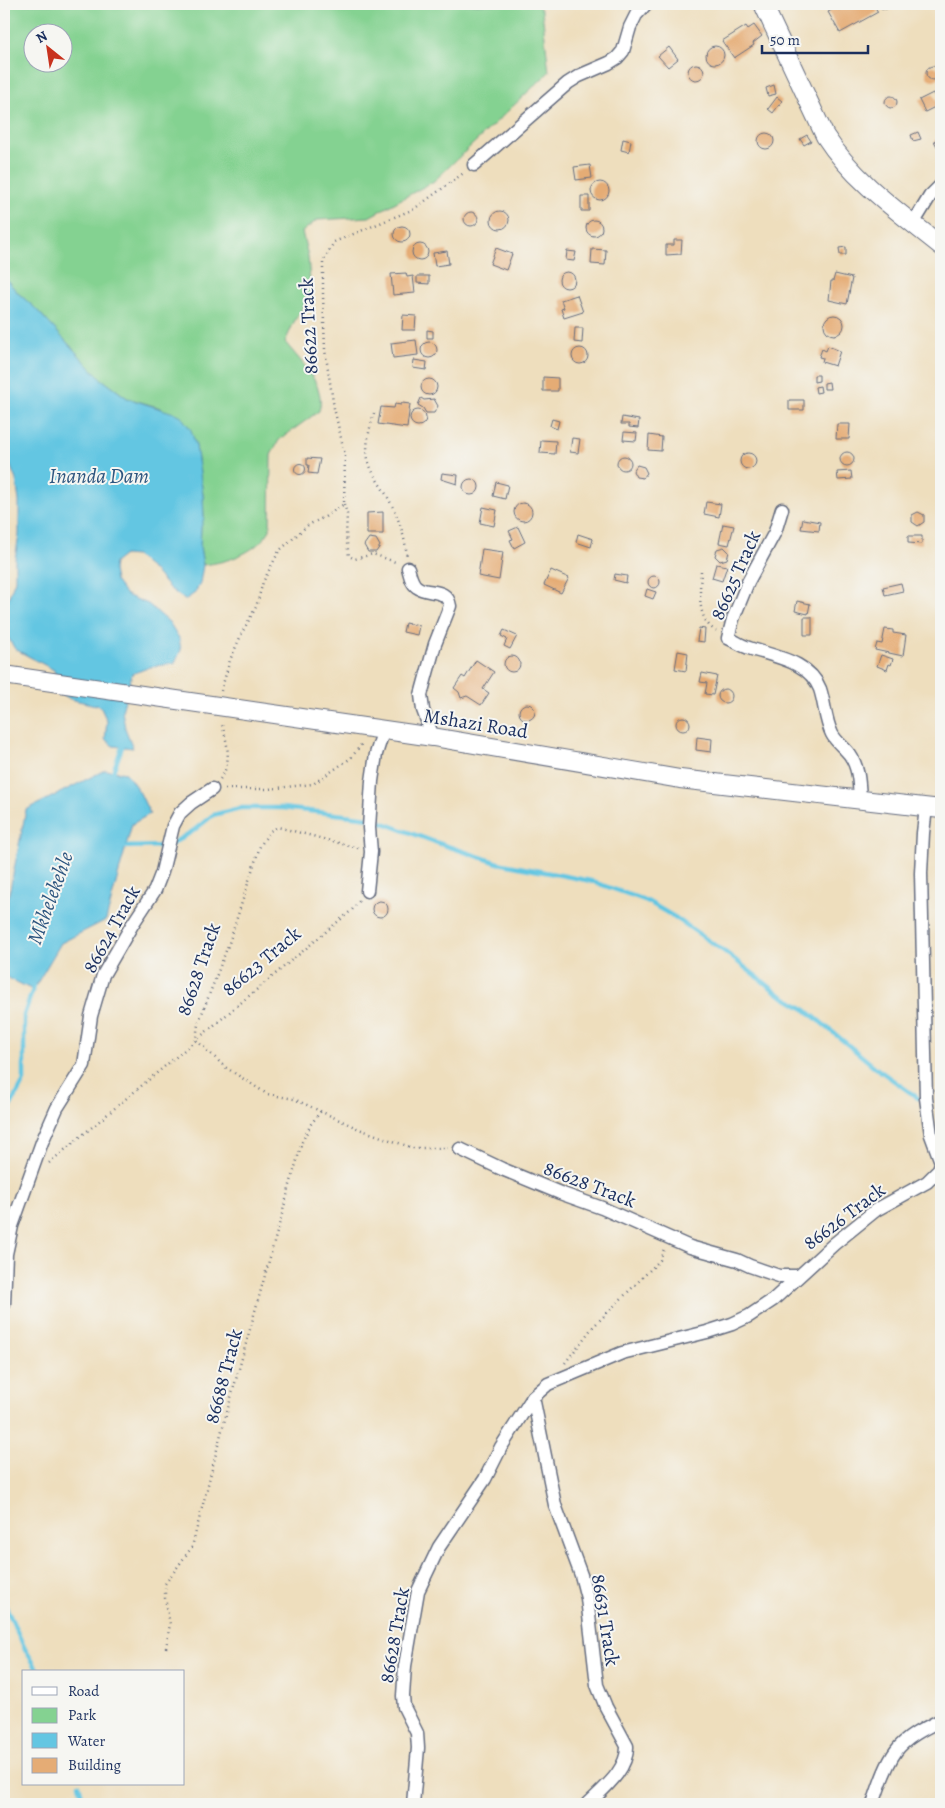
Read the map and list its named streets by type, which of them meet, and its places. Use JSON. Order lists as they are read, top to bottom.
{
  "streets": {
    "street": [
      "86625 Track",
      "Mshazi Road",
      "86624 Track",
      "86628 Track",
      "86626 Track",
      "86631 Track"
    ],
    "path": ["86622 Track", "86623 Track", "86688 Track"]
  },
  "crossings": [
    ["86625 Track", "Mshazi Road"],
    ["Mshazi Road", "86626 Track"],
    ["86624 Track", "86623 Track"],
    ["86623 Track", "86628 Track"],
    ["86628 Track", "86626 Track"],
    ["86628 Track", "86688 Track"],
    ["86628 Track", "86631 Track"]
  ],
  "water": ["Inanda Dam", "Mkhelekehle"],
  "legend": [
    "Road",
    "Park",
    "Water",
    "Building"
  ],
  "scale_bar": "50 m",
  "north": "top left"
}
